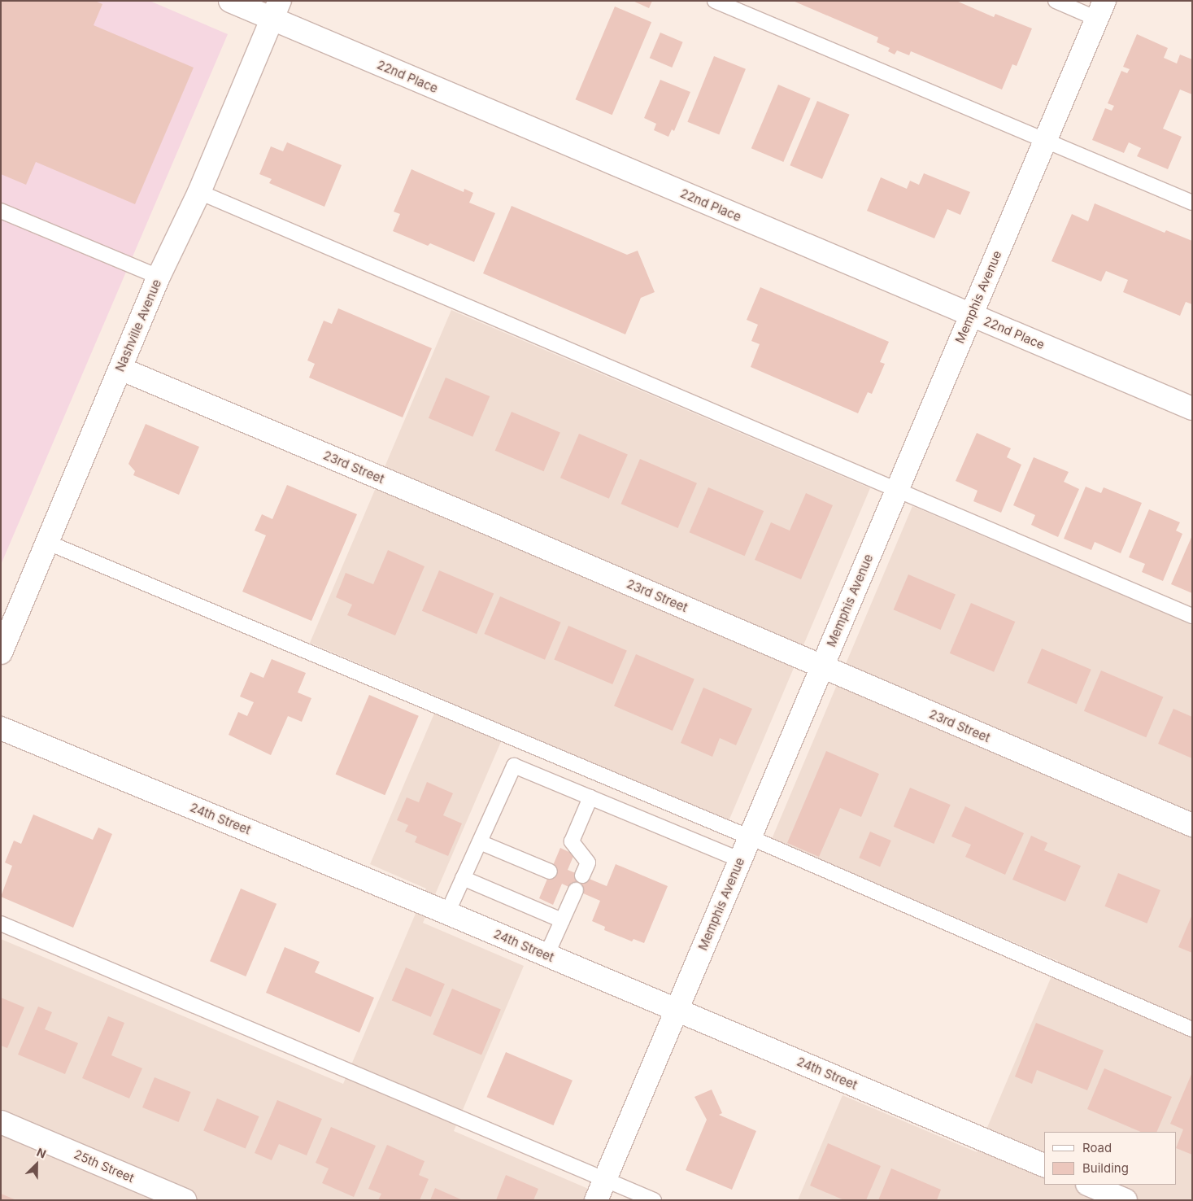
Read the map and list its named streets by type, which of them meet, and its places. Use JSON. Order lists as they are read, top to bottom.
{
  "streets": {
    "street": [
      "22nd Place",
      "Memphis Avenue",
      "Nashville Avenue",
      "23rd Street",
      "24th Street",
      "25th Street"
    ]
  },
  "crossings": [
    ["22nd Place", "Memphis Avenue"],
    ["22nd Place", "Nashville Avenue"],
    ["Memphis Avenue", "23rd Street"],
    ["Memphis Avenue", "24th Street"],
    ["Nashville Avenue", "23rd Street"]
  ],
  "legend": ["Road", "Building"],
  "north": "top right"
}
